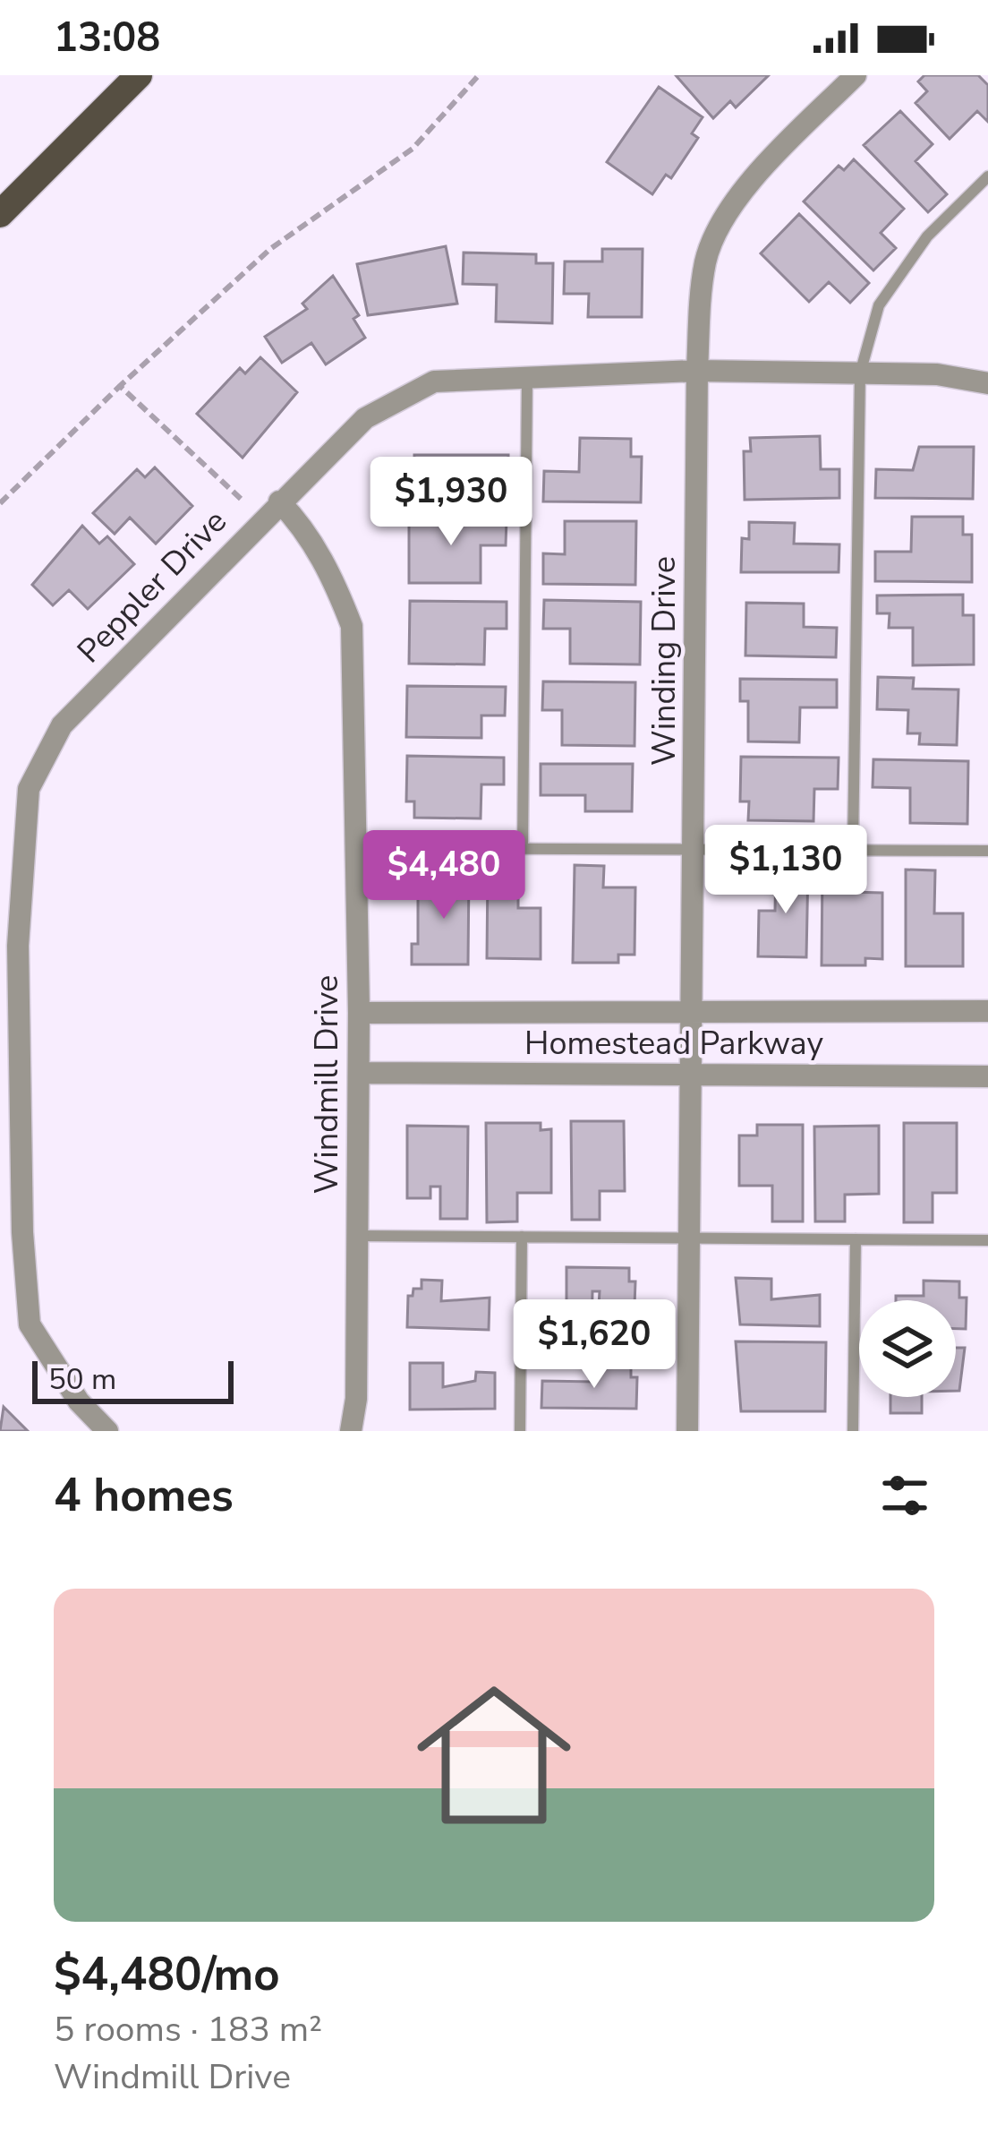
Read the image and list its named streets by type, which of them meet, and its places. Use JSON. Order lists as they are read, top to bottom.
{
  "streets": {
    "street": [
      "Peppler Drive",
      "Winding Drive",
      "Homestead Parkway",
      "Windmill Drive"
    ]
  },
  "crossings": [
    ["Peppler Drive", "Winding Drive"],
    ["Peppler Drive", "Windmill Drive"],
    ["Winding Drive", "Homestead Parkway"],
    ["Homestead Parkway", "Windmill Drive"]
  ],
  "scale_bar": "50 m",
  "page": {
    "status": "13:08",
    "price": [
      "$1,930",
      "$1,130",
      "$4,480",
      "$1,620"
    ],
    "scale": "50 m",
    "heading": "4 homes",
    "list": [
      {
        "name": "$4,480/mo",
        "note": "5 rooms · 183 m² · Windmill Drive"
      }
    ]
  }
}
